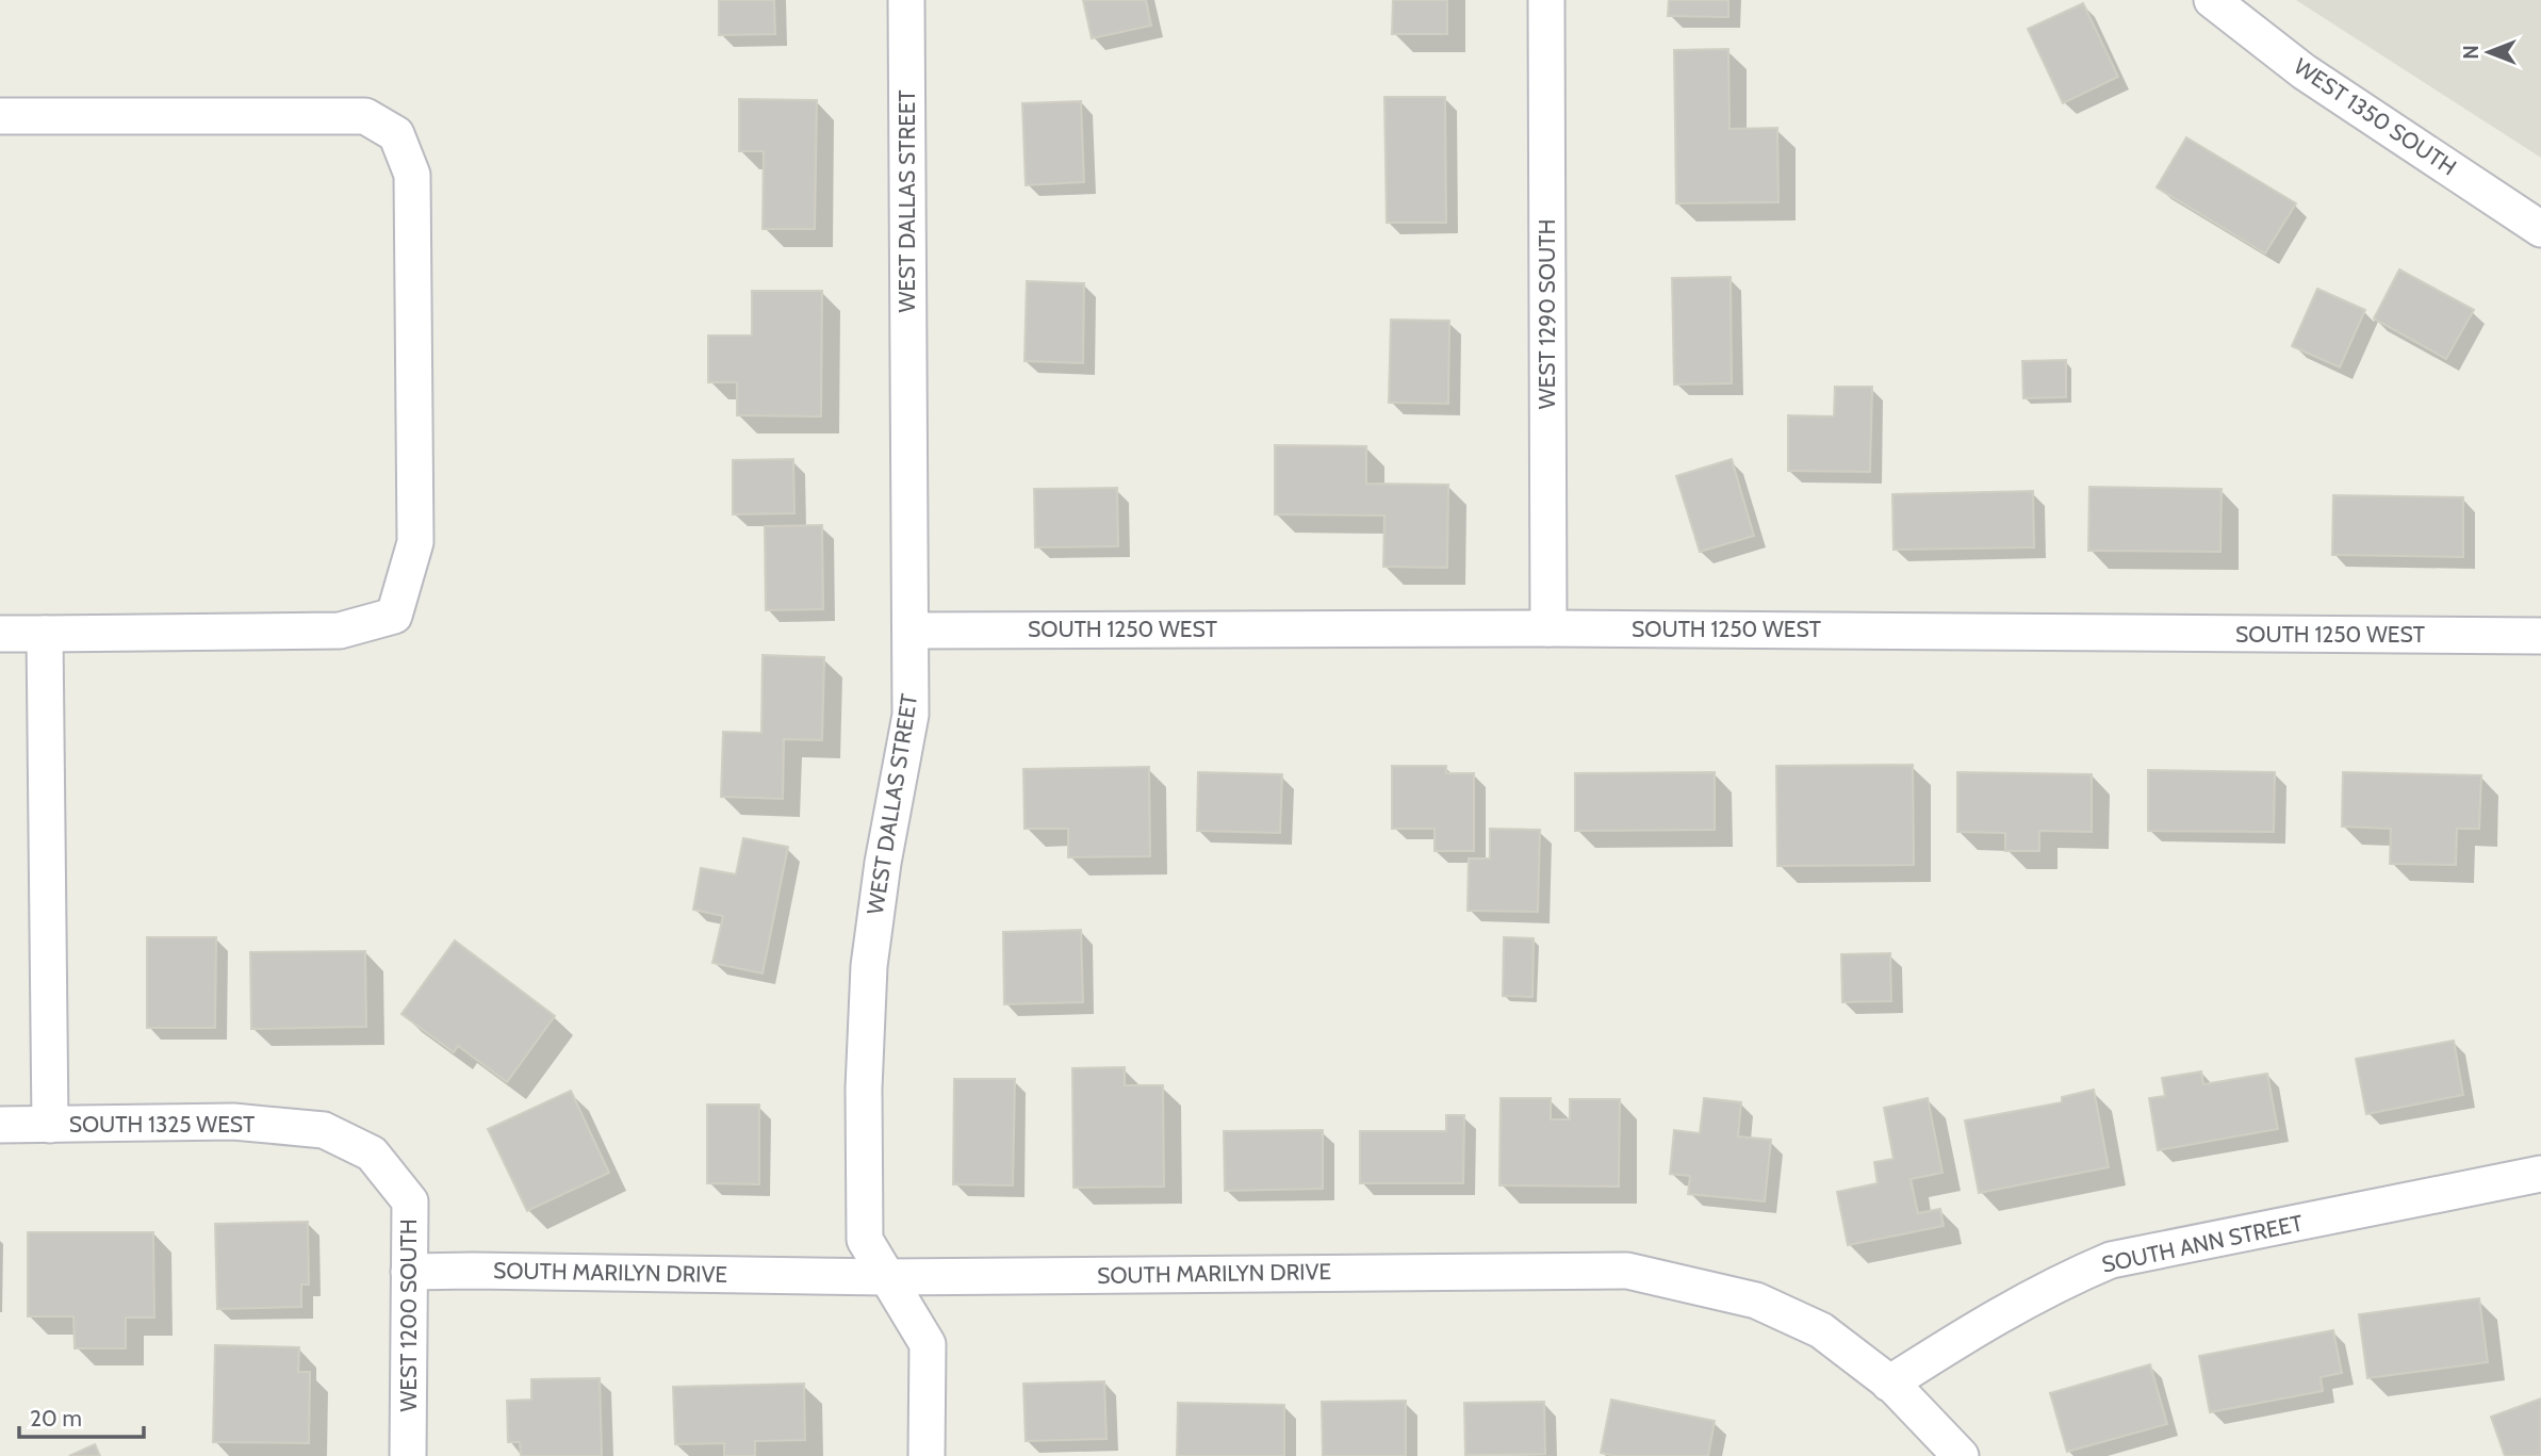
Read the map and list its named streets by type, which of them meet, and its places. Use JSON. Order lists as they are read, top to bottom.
{
  "streets": {
    "street": [
      "WEST 1350 SOUTH",
      "WEST DALLAS STREET",
      "WEST 1290 SOUTH",
      "SOUTH 1250 WEST",
      "SOUTH 1325 WEST",
      "SOUTH ANN STREET",
      "SOUTH MARILYN DRIVE",
      "WEST 1200 SOUTH"
    ]
  },
  "crossings": [
    ["WEST DALLAS STREET", "SOUTH 1250 WEST"],
    ["WEST DALLAS STREET", "SOUTH MARILYN DRIVE"],
    ["WEST 1290 SOUTH", "SOUTH 1250 WEST"],
    ["SOUTH 1325 WEST", "WEST 1200 SOUTH"],
    ["SOUTH ANN STREET", "SOUTH MARILYN DRIVE"],
    ["SOUTH MARILYN DRIVE", "WEST 1200 SOUTH"]
  ],
  "scale_bar": "20 m",
  "north": "left"
}
